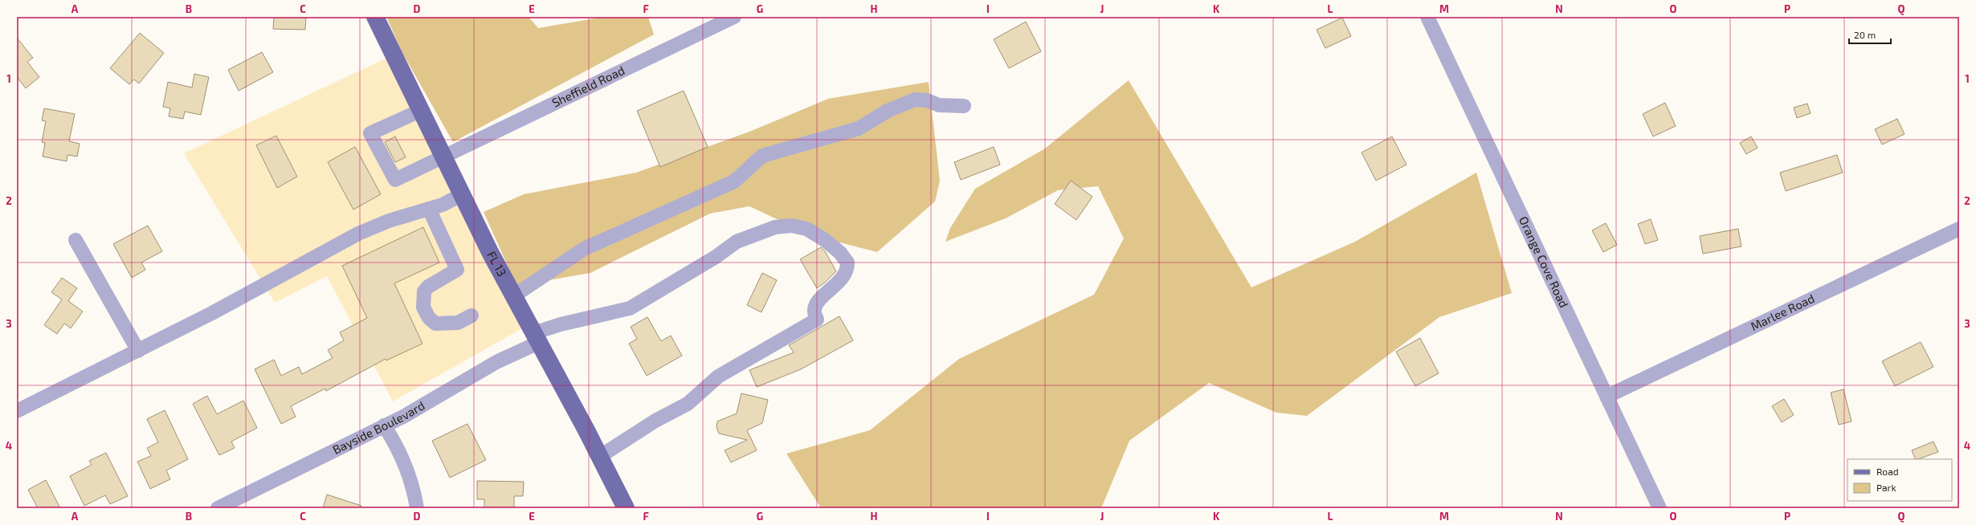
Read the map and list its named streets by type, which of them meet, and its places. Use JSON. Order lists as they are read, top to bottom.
{
  "streets": {
    "main road": ["FL 13"],
    "street": [
      "Sheffield Road",
      "Orange Cove Road",
      "Marlee Road",
      "Bayside Boulevard"
    ]
  },
  "crossings": [
    ["Sheffield Road", "FL 13"],
    ["Orange Cove Road", "Marlee Road"],
    ["FL 13", "Bayside Boulevard"]
  ],
  "legend": ["Road", "Park"],
  "scale_bar": "20 m",
  "grid": {
    "columns": [
      "A",
      "B",
      "C",
      "D",
      "E",
      "F",
      "G",
      "H",
      "I",
      "J",
      "K",
      "L",
      "M",
      "N",
      "O",
      "P",
      "Q"
    ],
    "rows": [
      "1",
      "2",
      "3",
      "4"
    ]
  }
}
